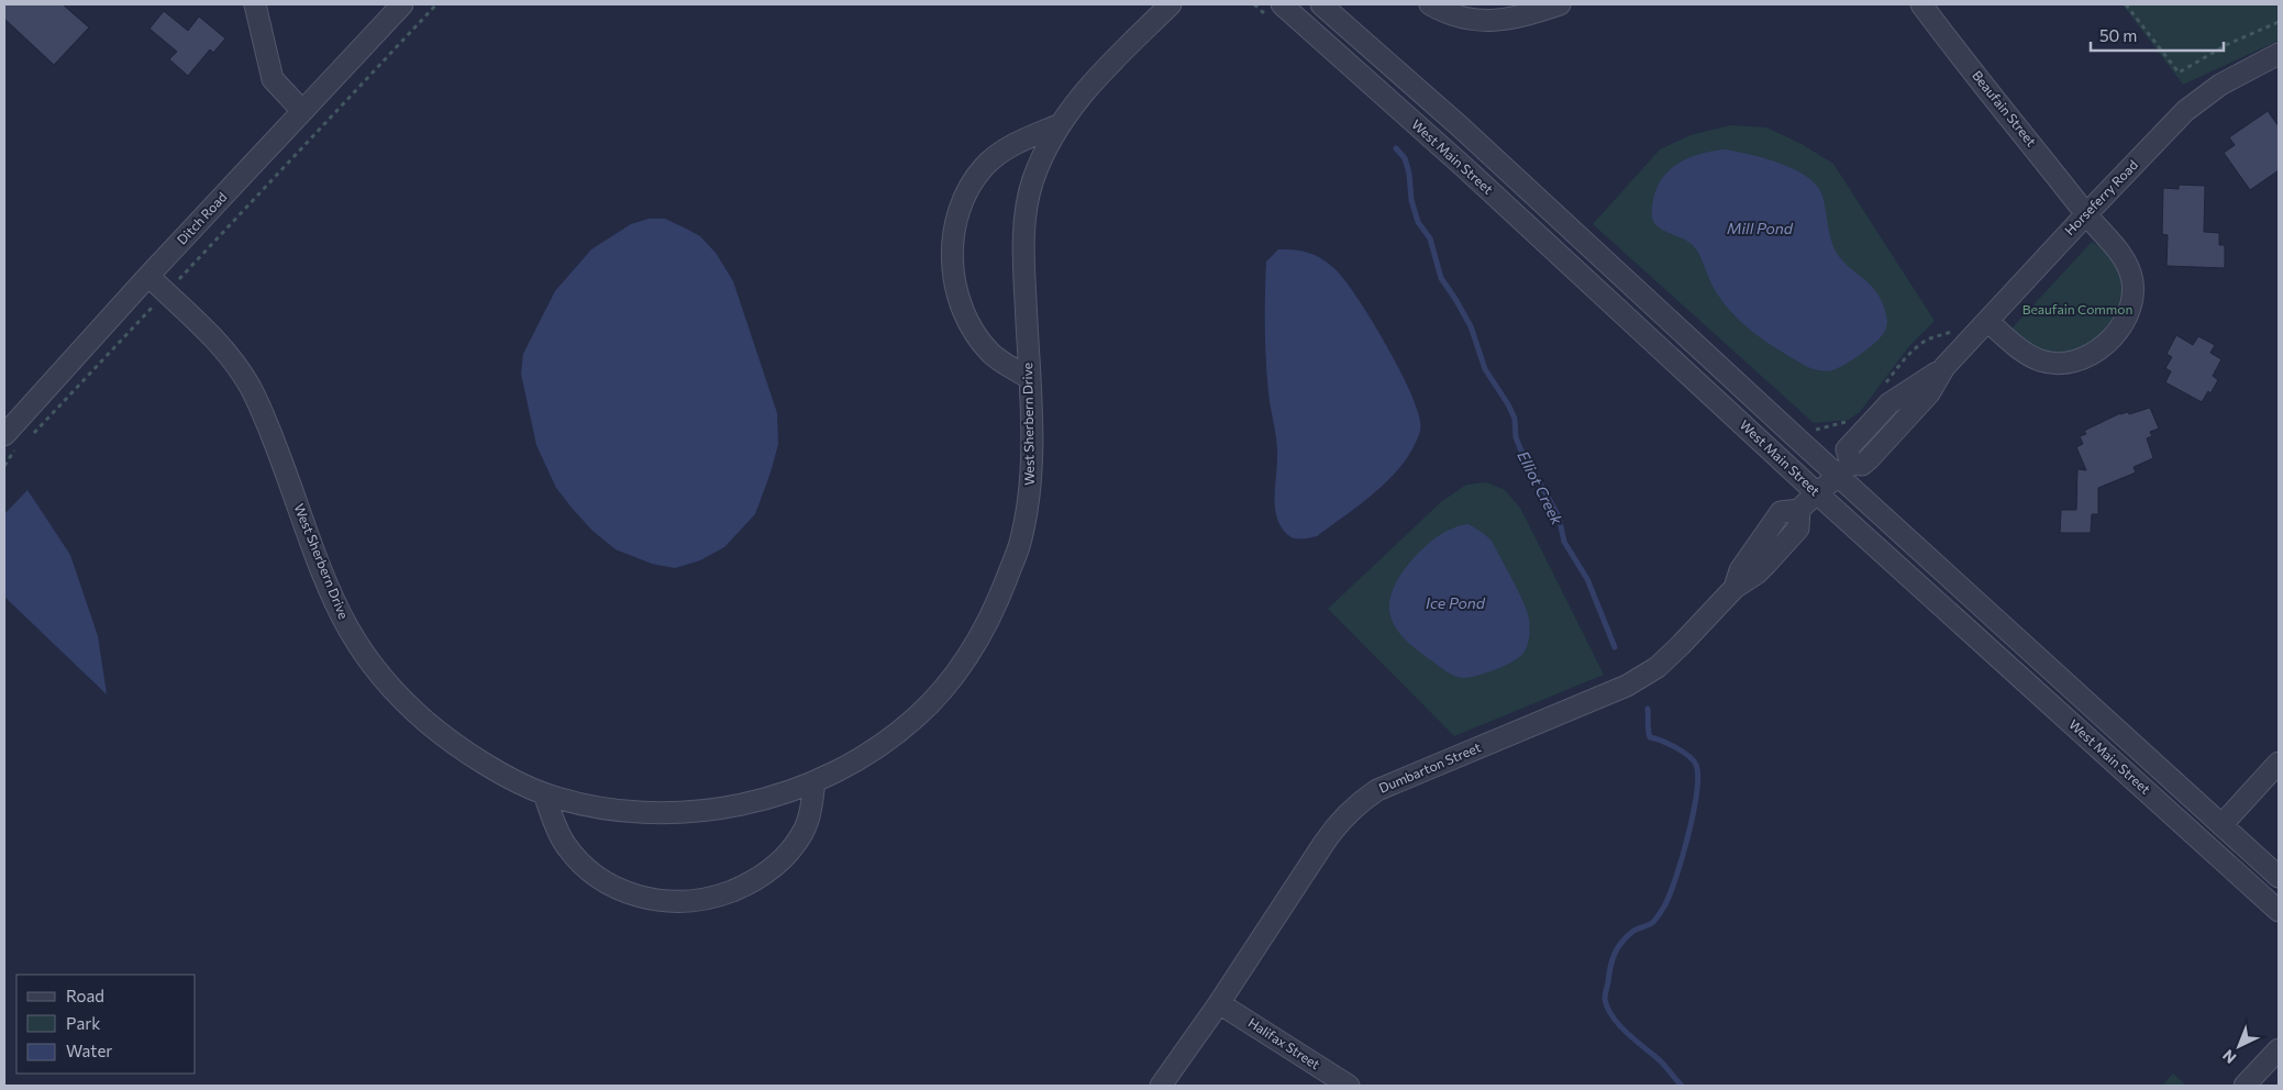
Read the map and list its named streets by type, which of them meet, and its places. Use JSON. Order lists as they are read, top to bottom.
{
  "streets": {
    "street": [
      "Beaufain Street",
      "West Main Street",
      "Horseferry Road",
      "Ditch Road",
      "West Sherbern Drive",
      "Dumbarton Street",
      "Halifax Street"
    ]
  },
  "crossings": [
    ["Beaufain Street", "Horseferry Road"],
    ["West Main Street", "Horseferry Road"],
    ["West Main Street", "Dumbarton Street"],
    ["Horseferry Road", "Dumbarton Street"],
    ["Ditch Road", "West Sherbern Drive"],
    ["Dumbarton Street", "Halifax Street"]
  ],
  "water": ["Mill Pond", "Elliot Creek", "Ice Pond"],
  "parks": ["Beaufain Common"],
  "legend": ["Road", "Park", "Water"],
  "scale_bar": "50 m",
  "north": "bottom left"
}
